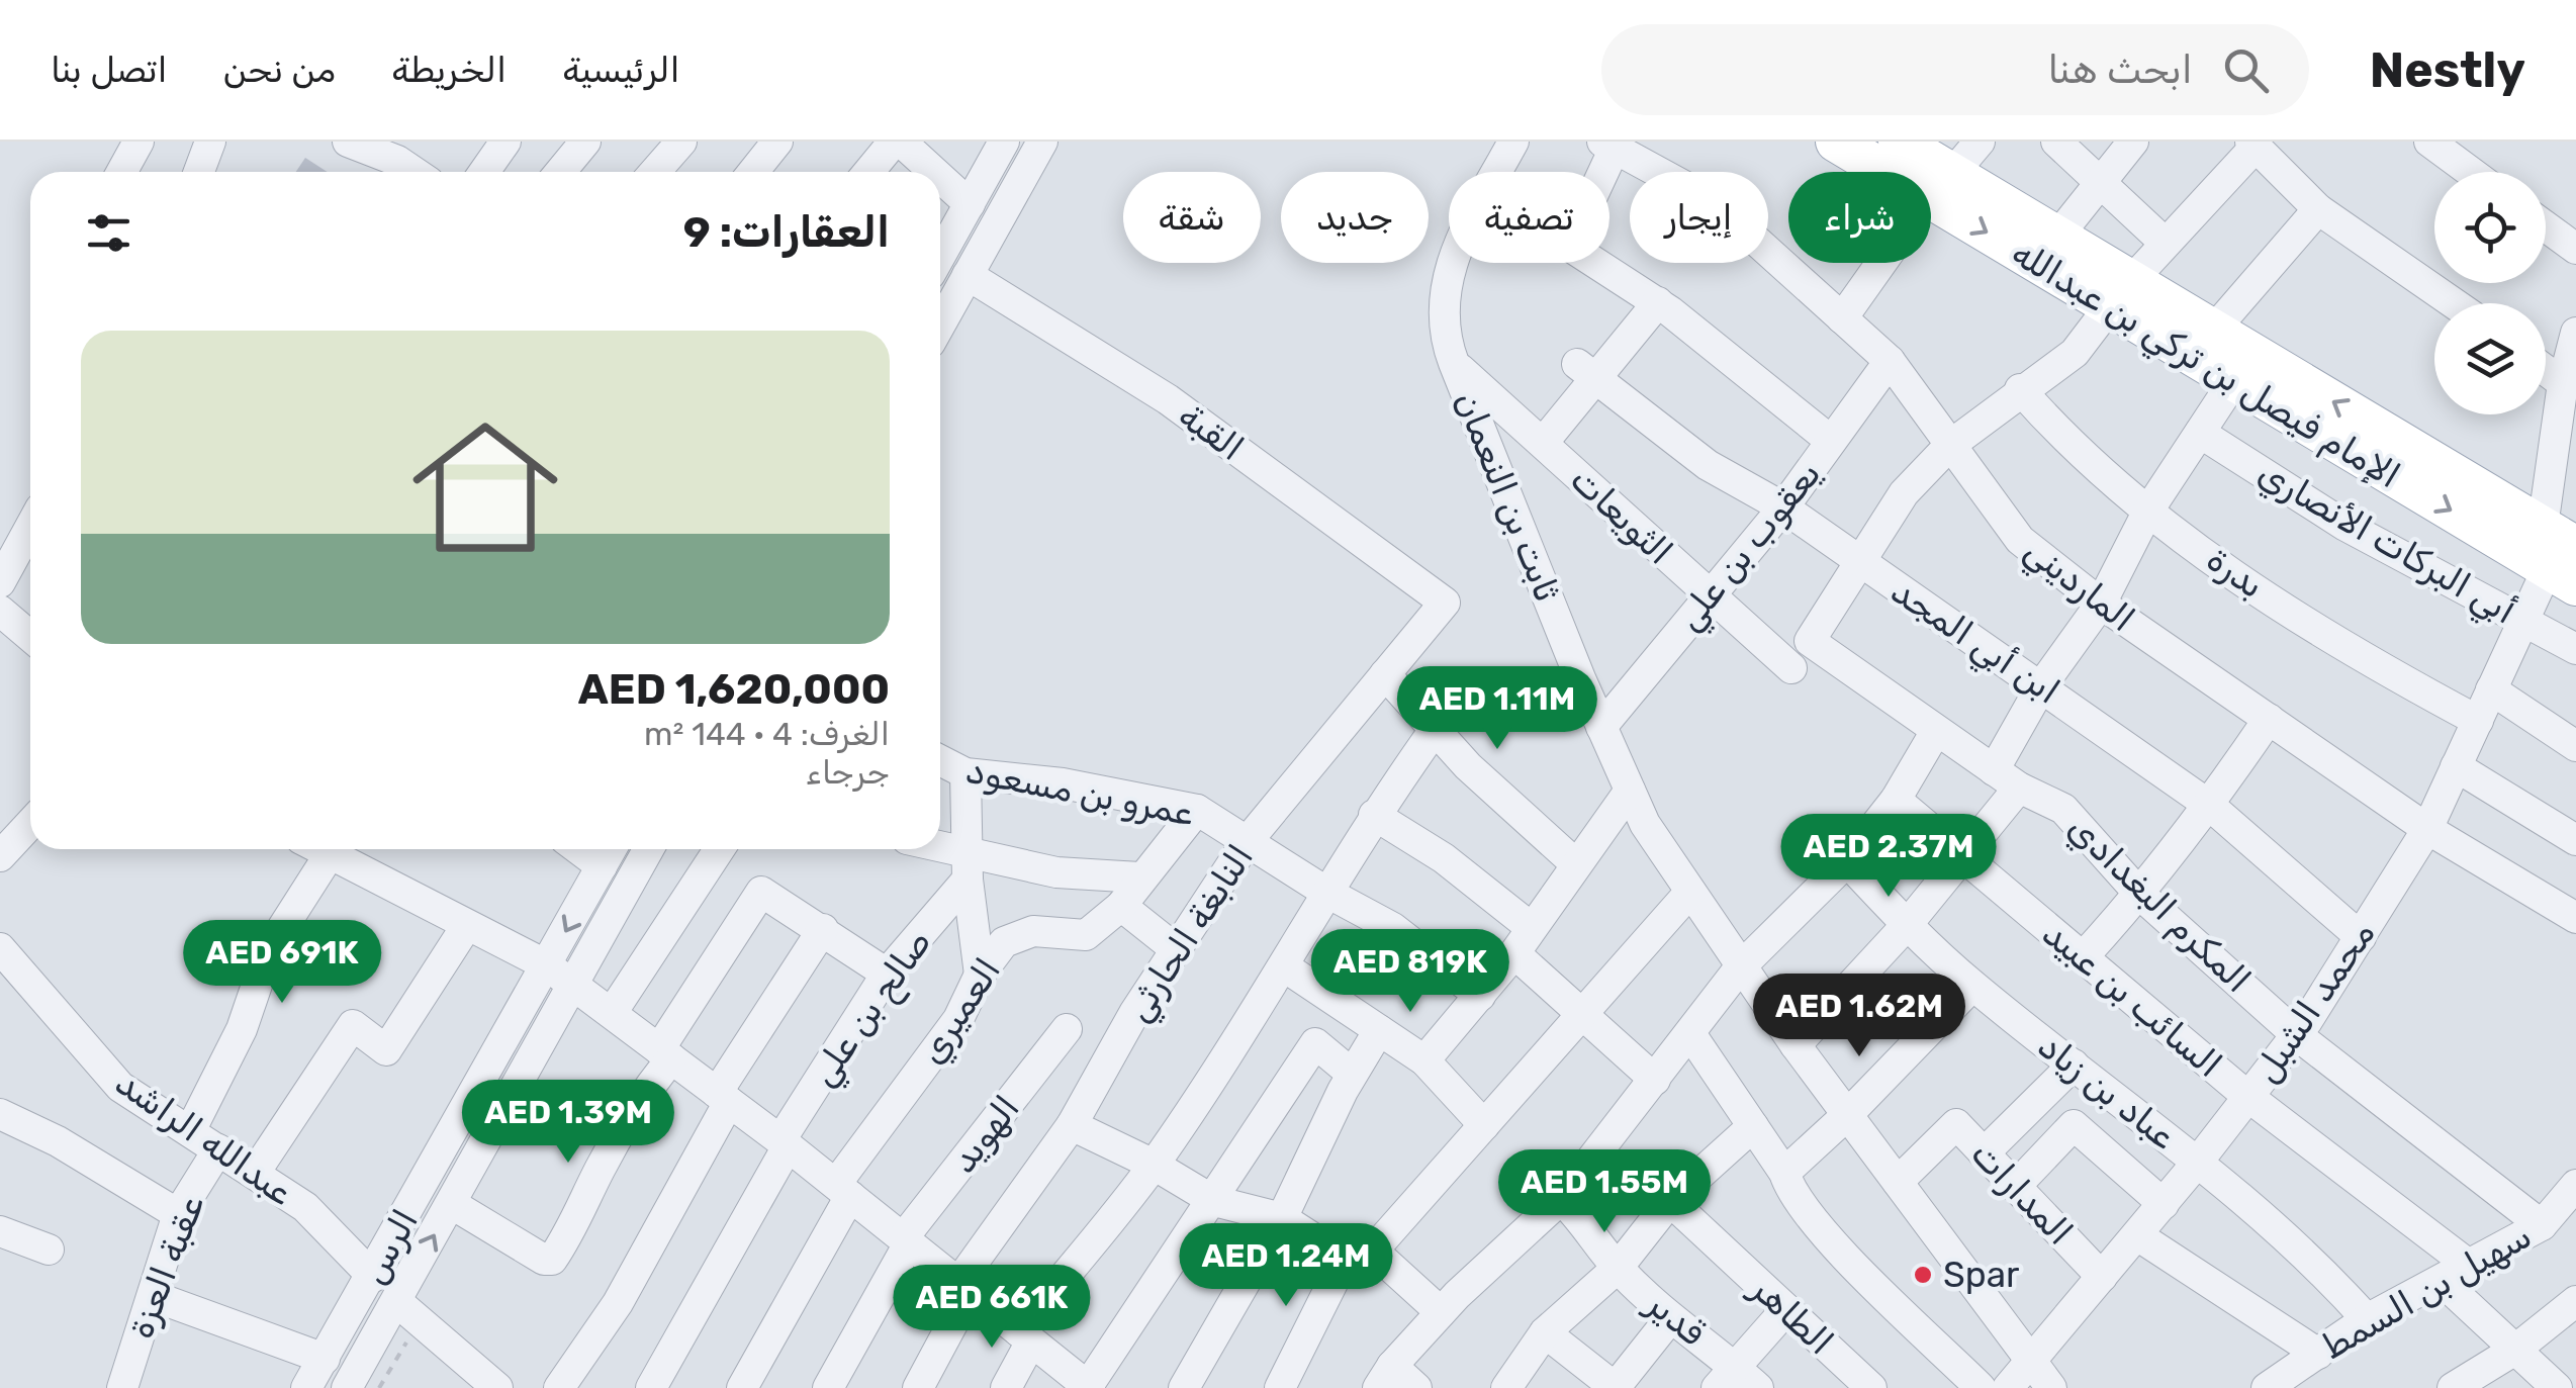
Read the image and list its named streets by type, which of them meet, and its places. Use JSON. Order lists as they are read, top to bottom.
{
  "streets": {
    "main road": ["الإمام فيصل بن تركي بن عبدالله"],
    "street": [
      "القبة",
      "ثابت بن النعمان",
      "الثويعات",
      "أبي البركات الأنصاري",
      "يعقوب بن علي",
      "بدرة",
      "المارديني",
      "ابن أبي المجد",
      "عمرو بن مسعود",
      "المكرم البغدادي",
      "النابغة الحارثي",
      "السائب بن عبيد",
      "محمد الشبل",
      "صالح بن علي",
      "العميري",
      "عباد بن زياد",
      "الهويد",
      "عبدالله الراشد",
      "المدارات",
      "الرس",
      "عقبة العزة",
      "سهيل بن السمط",
      "الطاهر",
      "قدير"
    ]
  },
  "crossings": [
    ["الإمام فيصل بن تركي بن عبدالله", "محمد الشبل"],
    ["القبة", "النابغة الحارثي"],
    ["ثابت بن النعمان", "الثويعات"],
    ["ثابت بن النعمان", "يعقوب بن علي"],
    ["ثابت بن النعمان", "محمد الشبل"],
    ["ثابت بن النعمان", "المدارات"],
    ["الثويعات", "يعقوب بن علي"],
    ["أبي البركات الأنصاري", "محمد الشبل"],
    ["يعقوب بن علي", "المارديني"],
    ["يعقوب بن علي", "ابن أبي المجد"],
    ["بدرة", "محمد الشبل"],
    ["المارديني", "محمد الشبل"],
    ["ابن أبي المجد", "المكرم البغدادي"],
    ["ابن أبي المجد", "محمد الشبل"],
    ["عمرو بن مسعود", "النابغة الحارثي"],
    ["عمرو بن مسعود", "العميري"],
    ["المكرم البغدادي", "محمد الشبل"],
    ["المكرم البغدادي", "سهيل بن السمط"],
    ["السائب بن عبيد", "محمد الشبل"],
    ["السائب بن عبيد", "سهيل بن السمط"],
    ["محمد الشبل", "عباد بن زياد"],
    ["محمد الشبل", "المدارات"],
    ["عباد بن زياد", "سهيل بن السمط"],
    ["عبدالله الراشد", "الرس"],
    ["عبدالله الراشد", "عقبة العزة"]
  ],
  "places": ["Spar"],
  "page": {
    "header": "Nestly",
    "search": "ابحث هنا",
    "nav": [
      "الرئيسية",
      "الخريطة",
      "من نحن",
      "اتصل بنا"
    ],
    "chip": [
      "شراء",
      "إيجار",
      "تصفية",
      "جديد",
      "شقة"
    ],
    "heading": "العقارات: 9",
    "list": [
      {
        "name": "AED 1,620,000",
        "note": "الغرف: 4 · 144 m² · جرجاء"
      }
    ],
    "price": [
      "AED 1.11M",
      "AED 2.37M",
      "AED 691K",
      "AED 819K",
      "AED 1.62M",
      "AED 1.39M",
      "AED 1.55M",
      "AED 1.24M",
      "AED 661K"
    ]
  }
}
